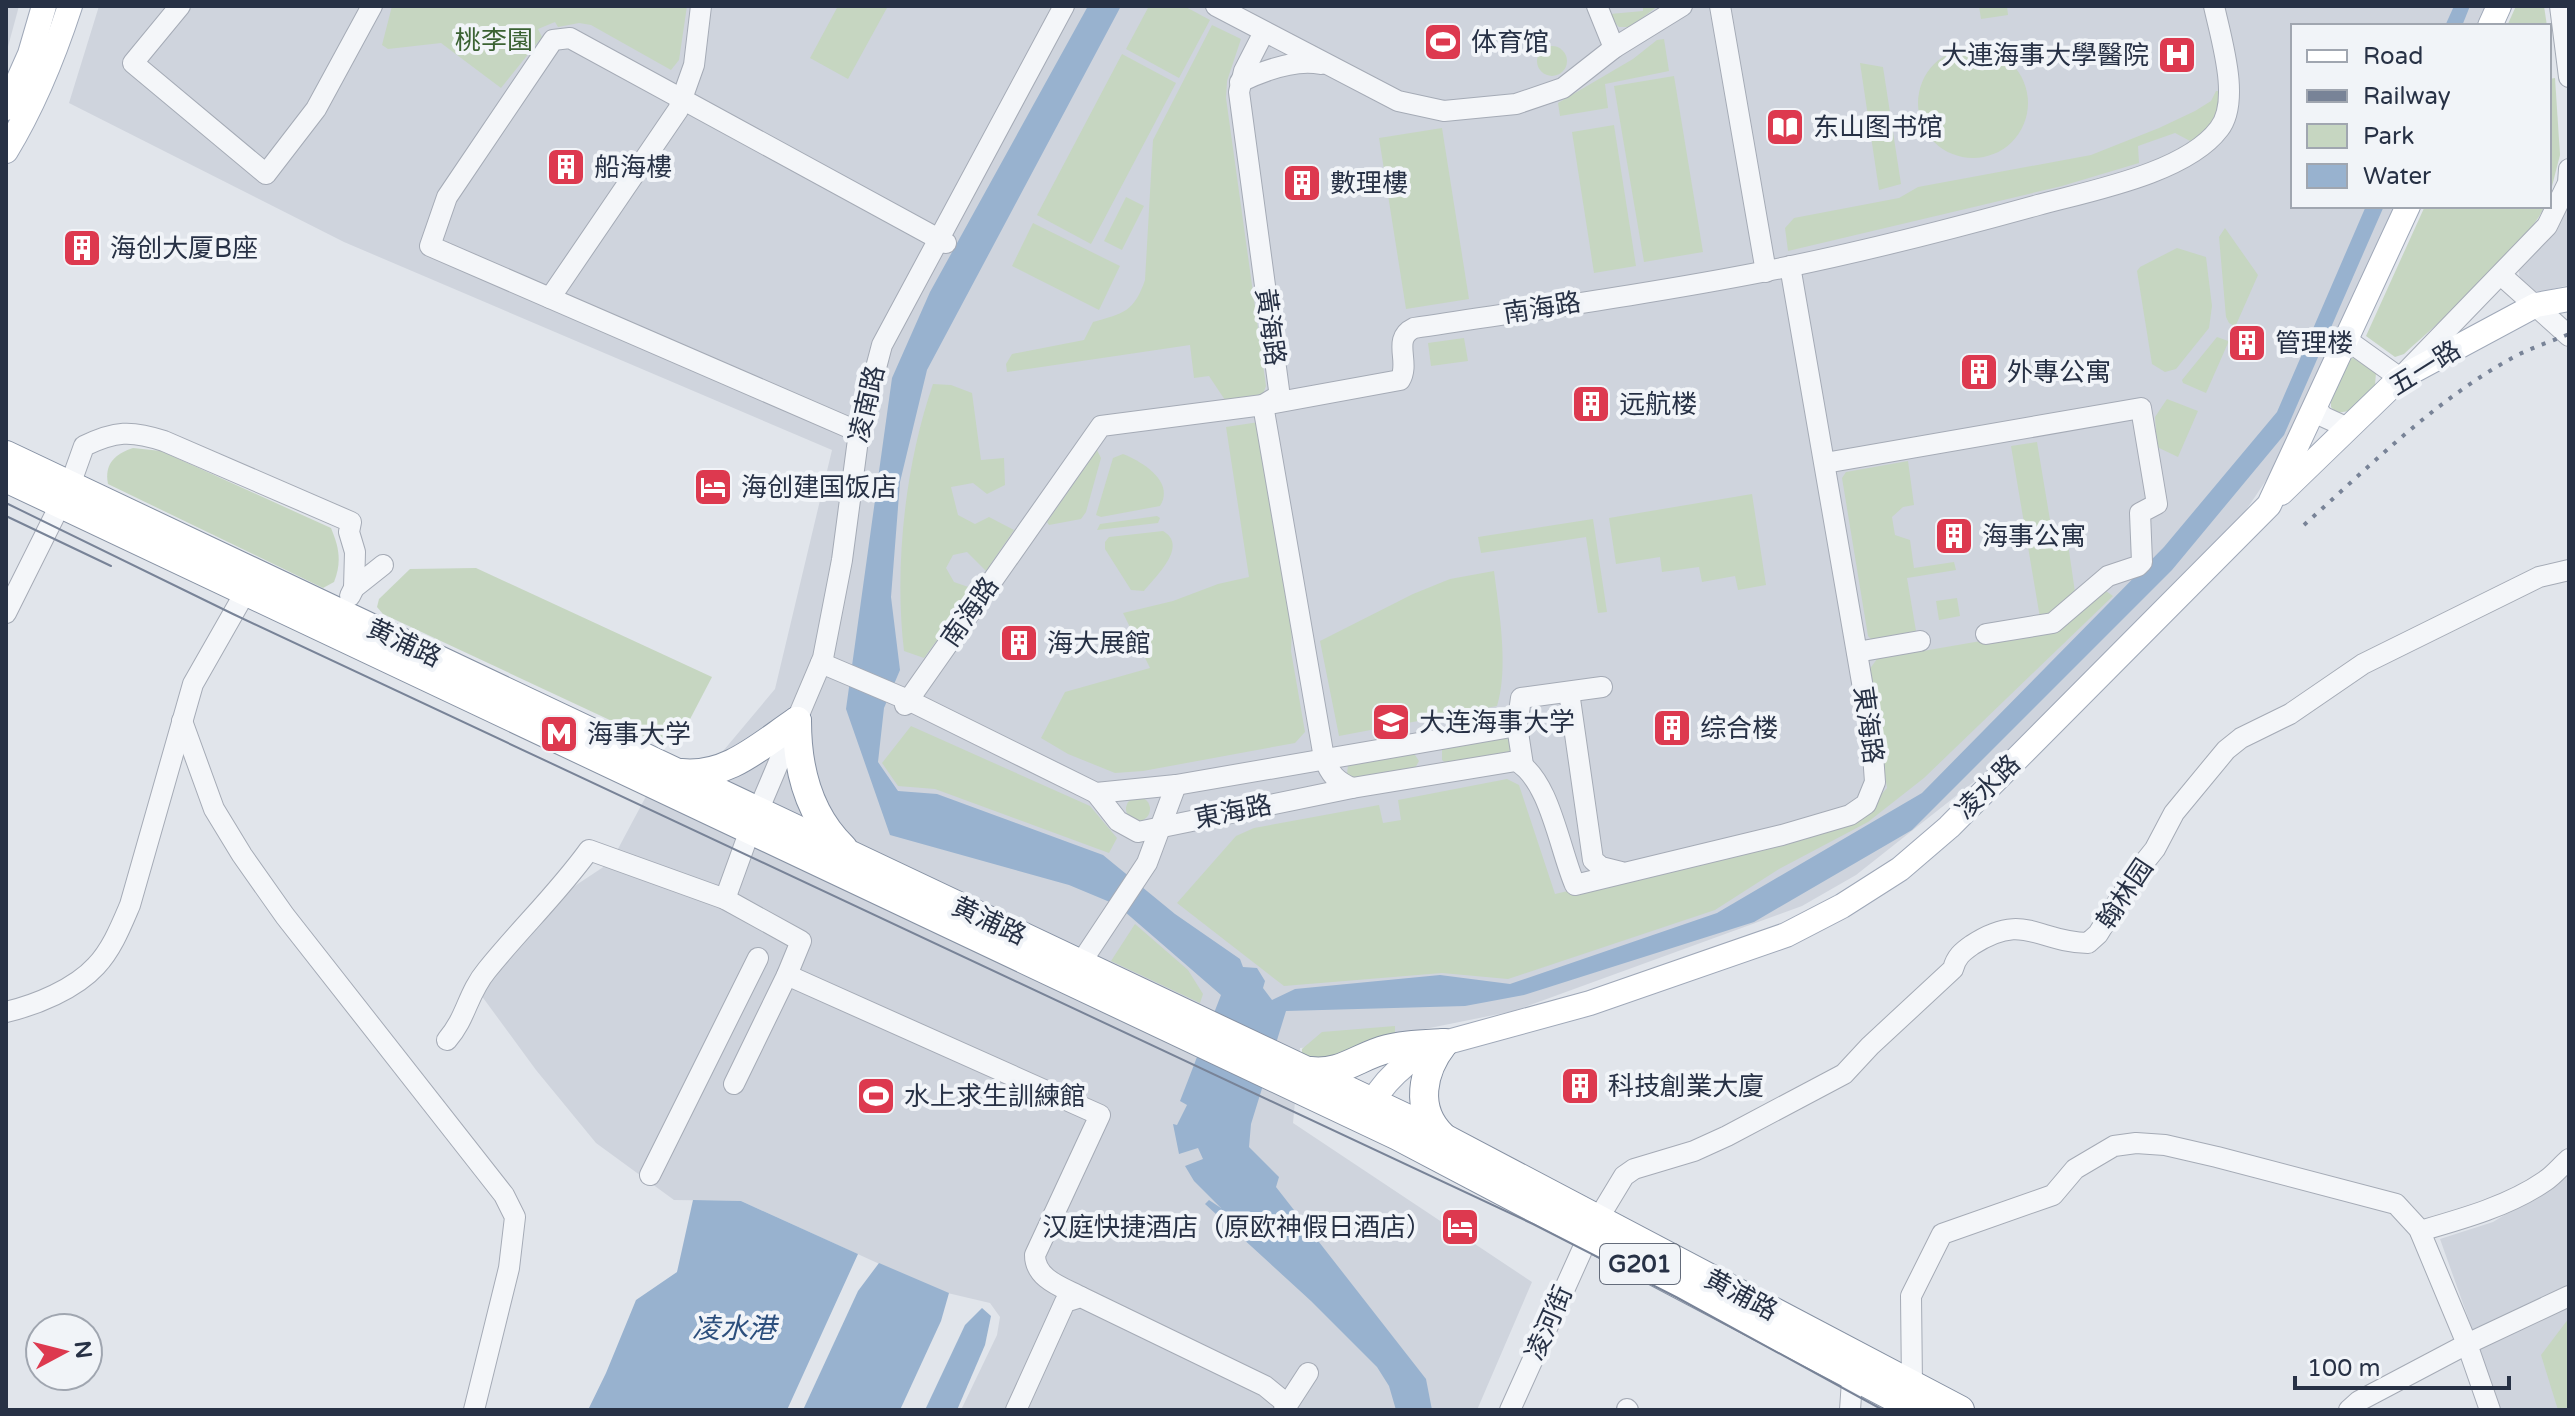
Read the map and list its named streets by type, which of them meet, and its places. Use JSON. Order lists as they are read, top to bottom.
{
  "streets": {
    "highway": ["黄浦路", "G201"],
    "main road": ["五一路", "凌水路"],
    "street": [
      "南海路",
      "黃海路",
      "凌南路",
      "東海路",
      "翰林园",
      "凌河街"
    ]
  },
  "crossings": [
    ["南海路", "黃海路"],
    ["南海路", "東海路"],
    ["黃海路", "東海路"],
    ["五一路", "凌水路"],
    ["凌南路", "黄浦路"],
    ["黄浦路", "凌水路"],
    ["黄浦路", "翰林园"],
    ["黄浦路", "凌河街"],
    ["翰林园", "凌河街"]
  ],
  "water": ["凌水港"],
  "parks": ["桃李園"],
  "places": {
    "sports": ["体育馆", "水上求生訓練館"],
    "hospital": ["大連海事大學醫院"],
    "library": ["东山图书馆"],
    "building": [
      "船海樓",
      "數理樓",
      "海创大厦B座",
      "管理楼",
      "外專公寓",
      "远航楼",
      "海事公寓",
      "海大展館",
      "综合楼",
      "科技創業大廈"
    ],
    "hotel": ["海创建国饭店", "汉庭快捷酒店（原欧神假日酒店）"],
    "school or university": ["大连海事大学"],
    "metro station": ["海事大学"]
  },
  "legend": [
    "Road",
    "Railway",
    "Park",
    "Water"
  ],
  "scale_bar": "100 m",
  "north": "right"
}
